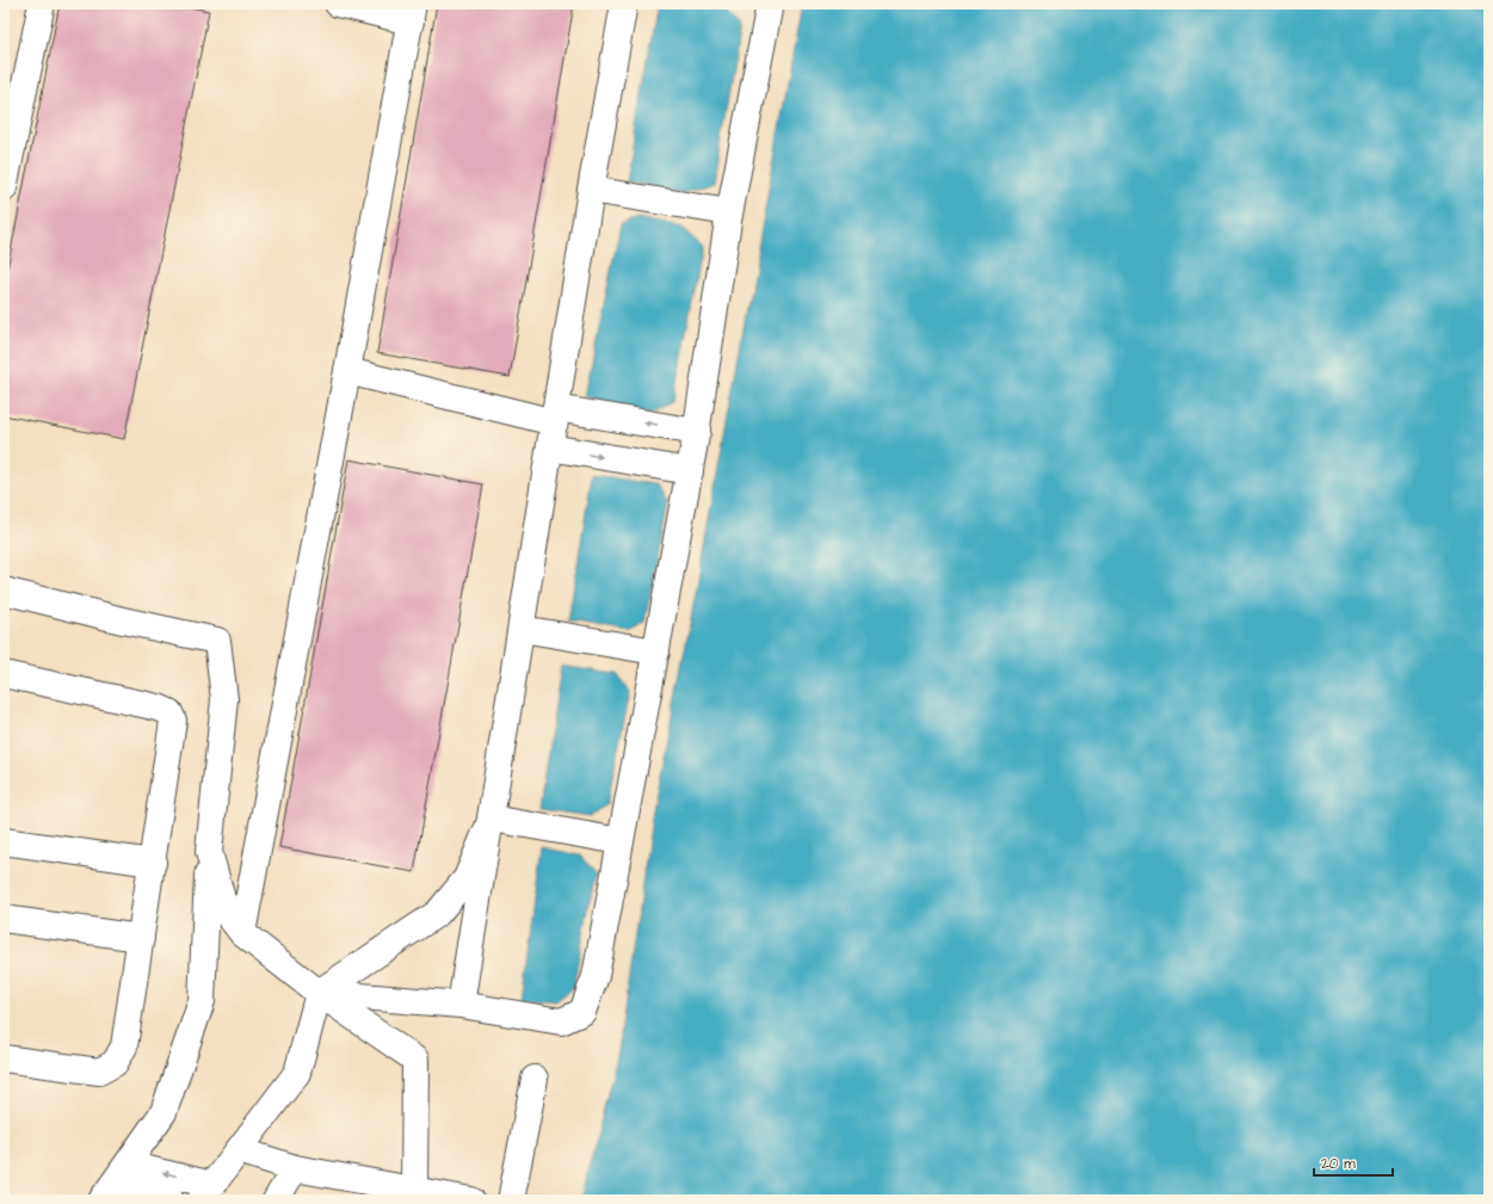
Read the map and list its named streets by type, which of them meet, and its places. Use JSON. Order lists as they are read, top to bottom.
{
  "scale_bar": "20 m"
}
